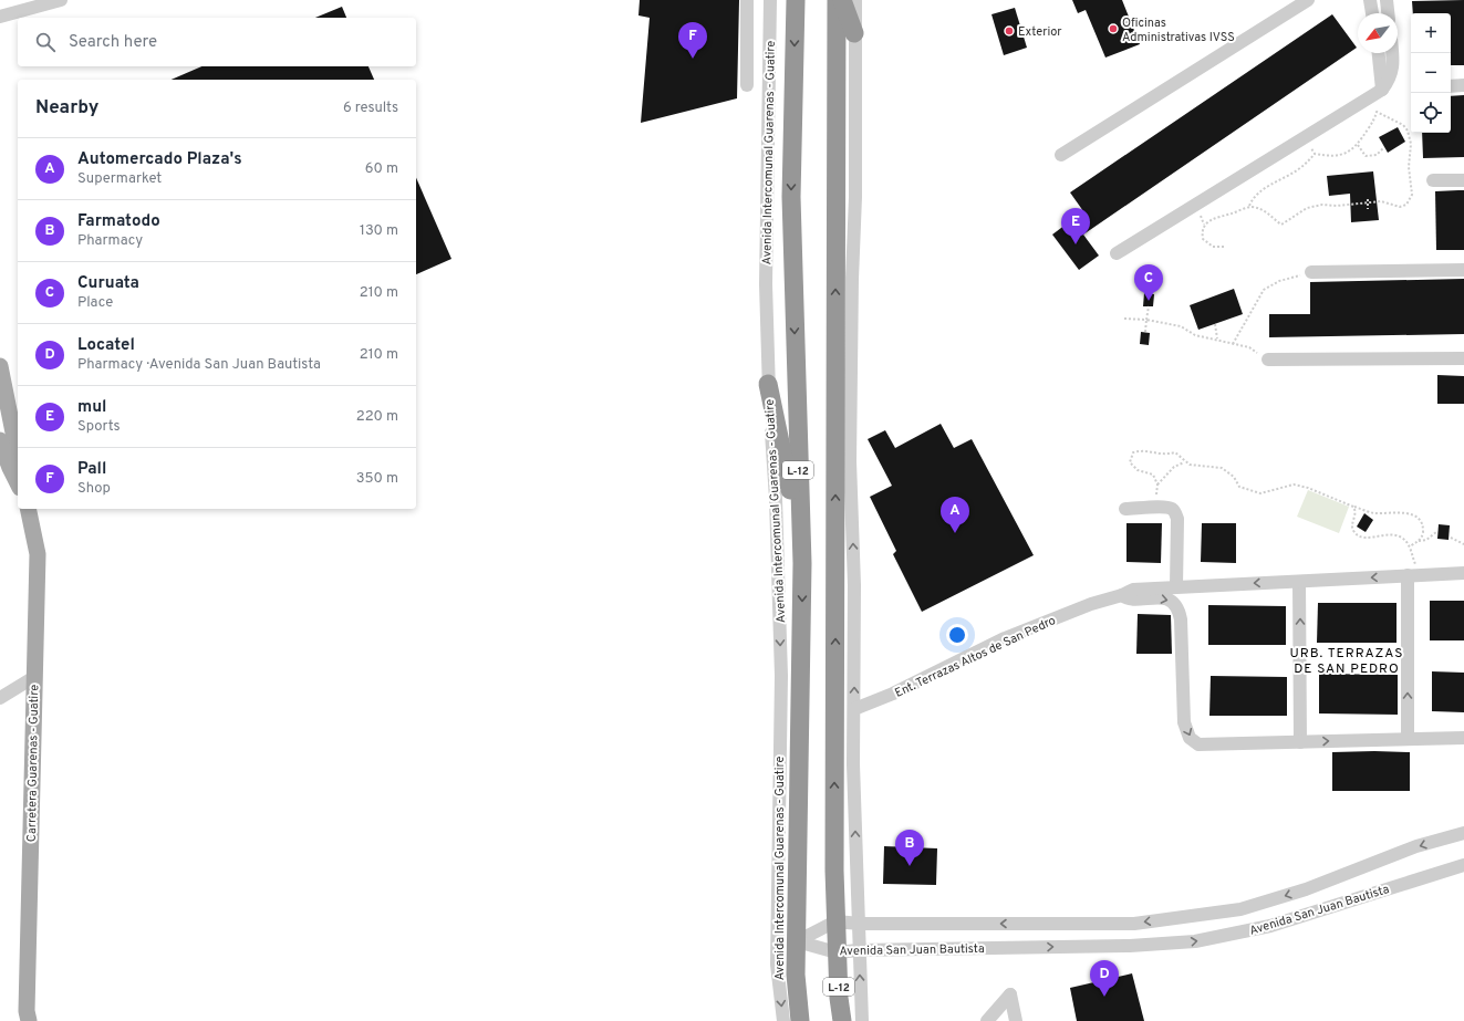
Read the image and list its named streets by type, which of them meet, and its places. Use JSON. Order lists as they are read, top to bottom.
{
  "streets": {
    "highway": ["Avenida Intercomunal Guarenas - Guatire", "L-12"],
    "main road": ["Carretera Guarenas - Guatire"],
    "street": ["Ent. Terrazas Altos de San Pedro", "Avenida San Juan Bautista"]
  },
  "crossings": [
    ["Avenida Intercomunal Guarenas - Guatire", "Avenida San Juan Bautista"],
    ["L-12", "Ent. Terrazas Altos de San Pedro"],
    ["L-12", "Avenida San Juan Bautista"]
  ],
  "one_way": ["Ent. Terrazas Altos de San Pedro"],
  "districts": ["URB. TERRAZAS DE SAN PEDRO"],
  "places": ["Oficinas Administrativas IVSS", "Exterior"],
  "north": "bottom left",
  "page": {
    "map_buttons": ["+", "−"],
    "search": "Search here",
    "pins": [
      "F",
      "E",
      "C",
      "A",
      "B",
      "D"
    ],
    "heading": ["Nearby", "6 results"],
    "list": [
      {
        "mark": "A",
        "name": "Automercado Plaza's",
        "note": "Supermarket",
        "value": "60 m"
      },
      {
        "mark": "B",
        "name": "Farmatodo",
        "note": "Pharmacy",
        "value": "130 m"
      },
      {
        "mark": "C",
        "name": "Curuata",
        "note": "Place",
        "value": "210 m"
      },
      {
        "mark": "D",
        "name": "Locatel",
        "note": "Pharmacy · Avenida San Juan Bautista",
        "value": "210 m"
      },
      {
        "mark": "E",
        "name": "mul",
        "note": "Sports",
        "value": "220 m"
      },
      {
        "mark": "F",
        "name": "Pall",
        "note": "Shop",
        "value": "350 m"
      }
    ]
  }
}
